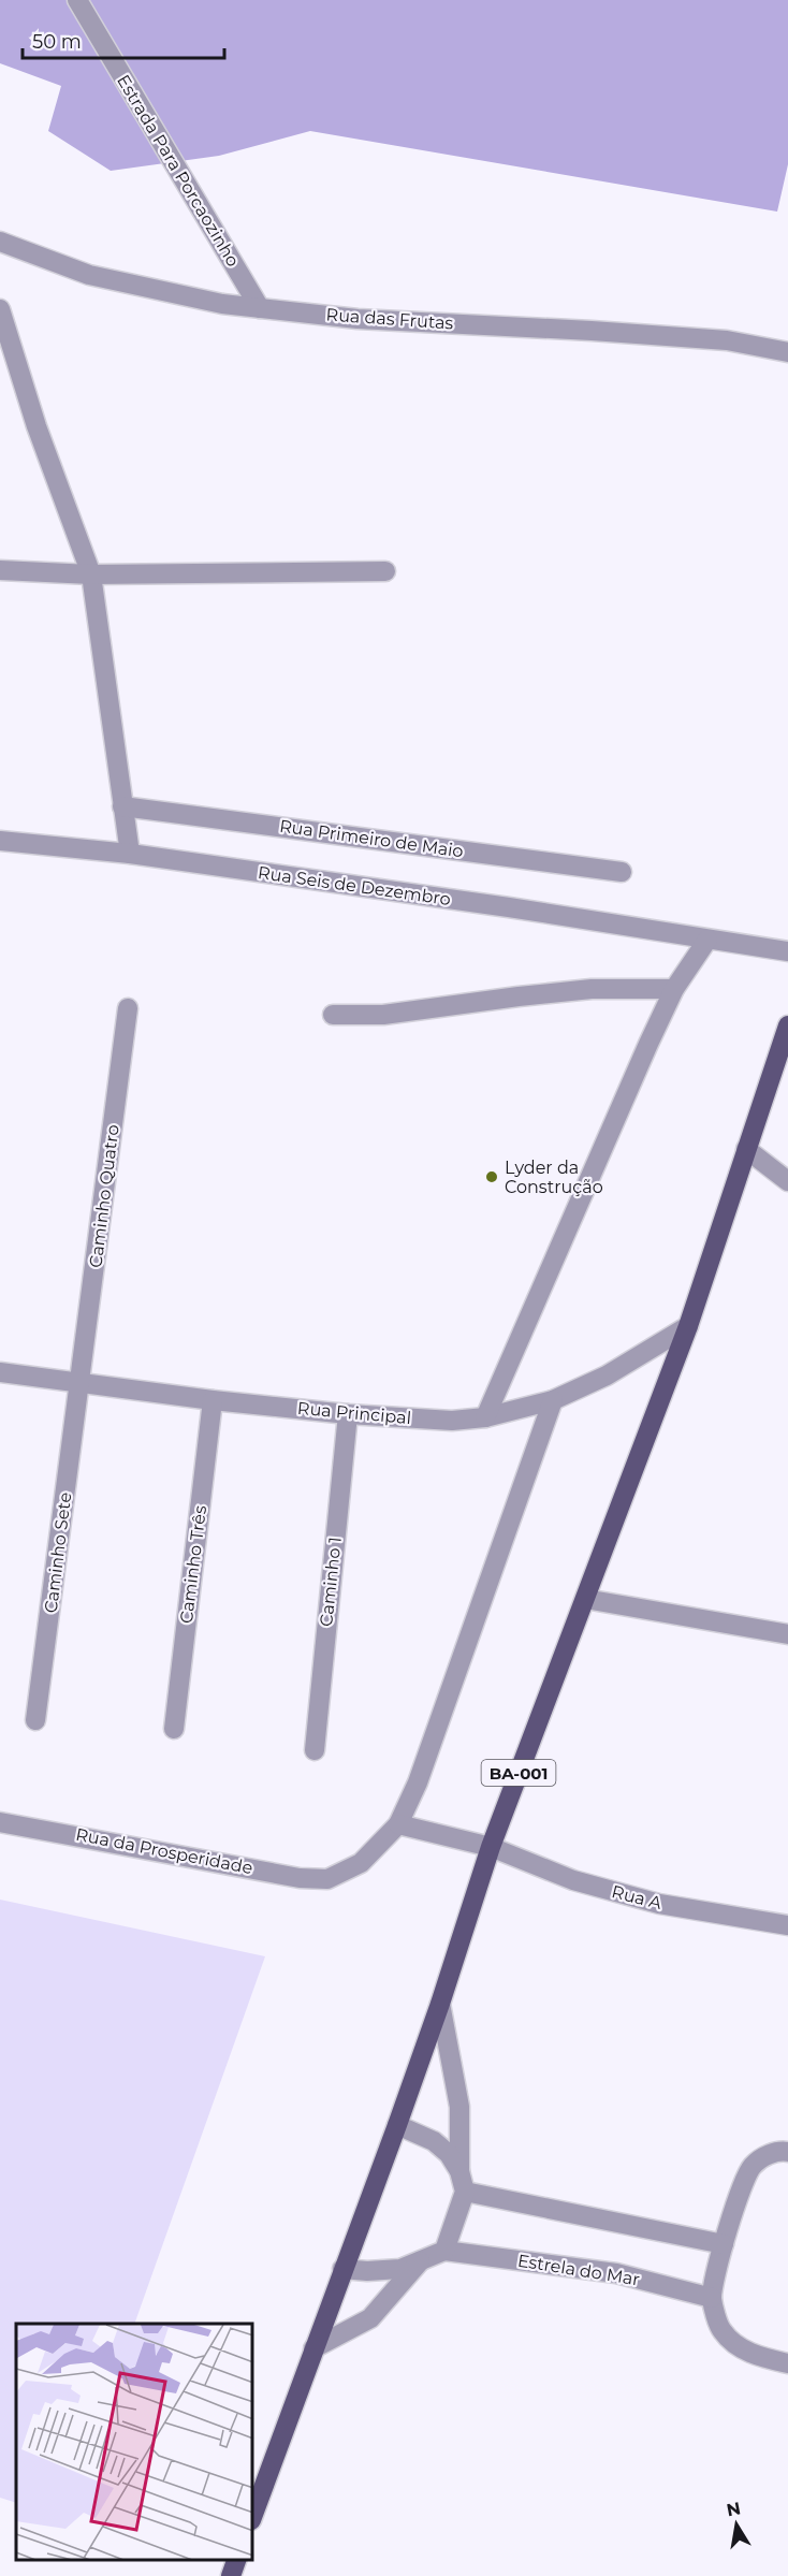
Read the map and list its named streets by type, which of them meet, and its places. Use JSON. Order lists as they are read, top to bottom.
{
  "streets": {
    "main road": ["BA-001"],
    "street": [
      "Estrada Para Porcaozinho",
      "Rua das Frutas",
      "Rua Primeiro de Maio",
      "Rua Seis de Dezembro",
      "Caminho Quatro",
      "Rua Principal",
      "Caminho Sete",
      "Caminho Três",
      "Caminho 1",
      "Rua da Prosperidade",
      "Rua A",
      "Estrela do Mar"
    ]
  },
  "crossings": [
    ["Estrada Para Porcaozinho", "Rua das Frutas"],
    ["Caminho Quatro", "Rua Principal"],
    ["Caminho Quatro", "Caminho Sete"],
    ["Rua Principal", "Caminho Sete"],
    ["Rua Principal", "Caminho Três"],
    ["Rua Principal", "Caminho 1"],
    ["Rua Principal", "BA-001"],
    ["BA-001", "Rua A"],
    ["Rua da Prosperidade", "Rua A"]
  ],
  "places": ["Lyder da Construção"],
  "scale_bar": "50 m",
  "north": "top"
}
